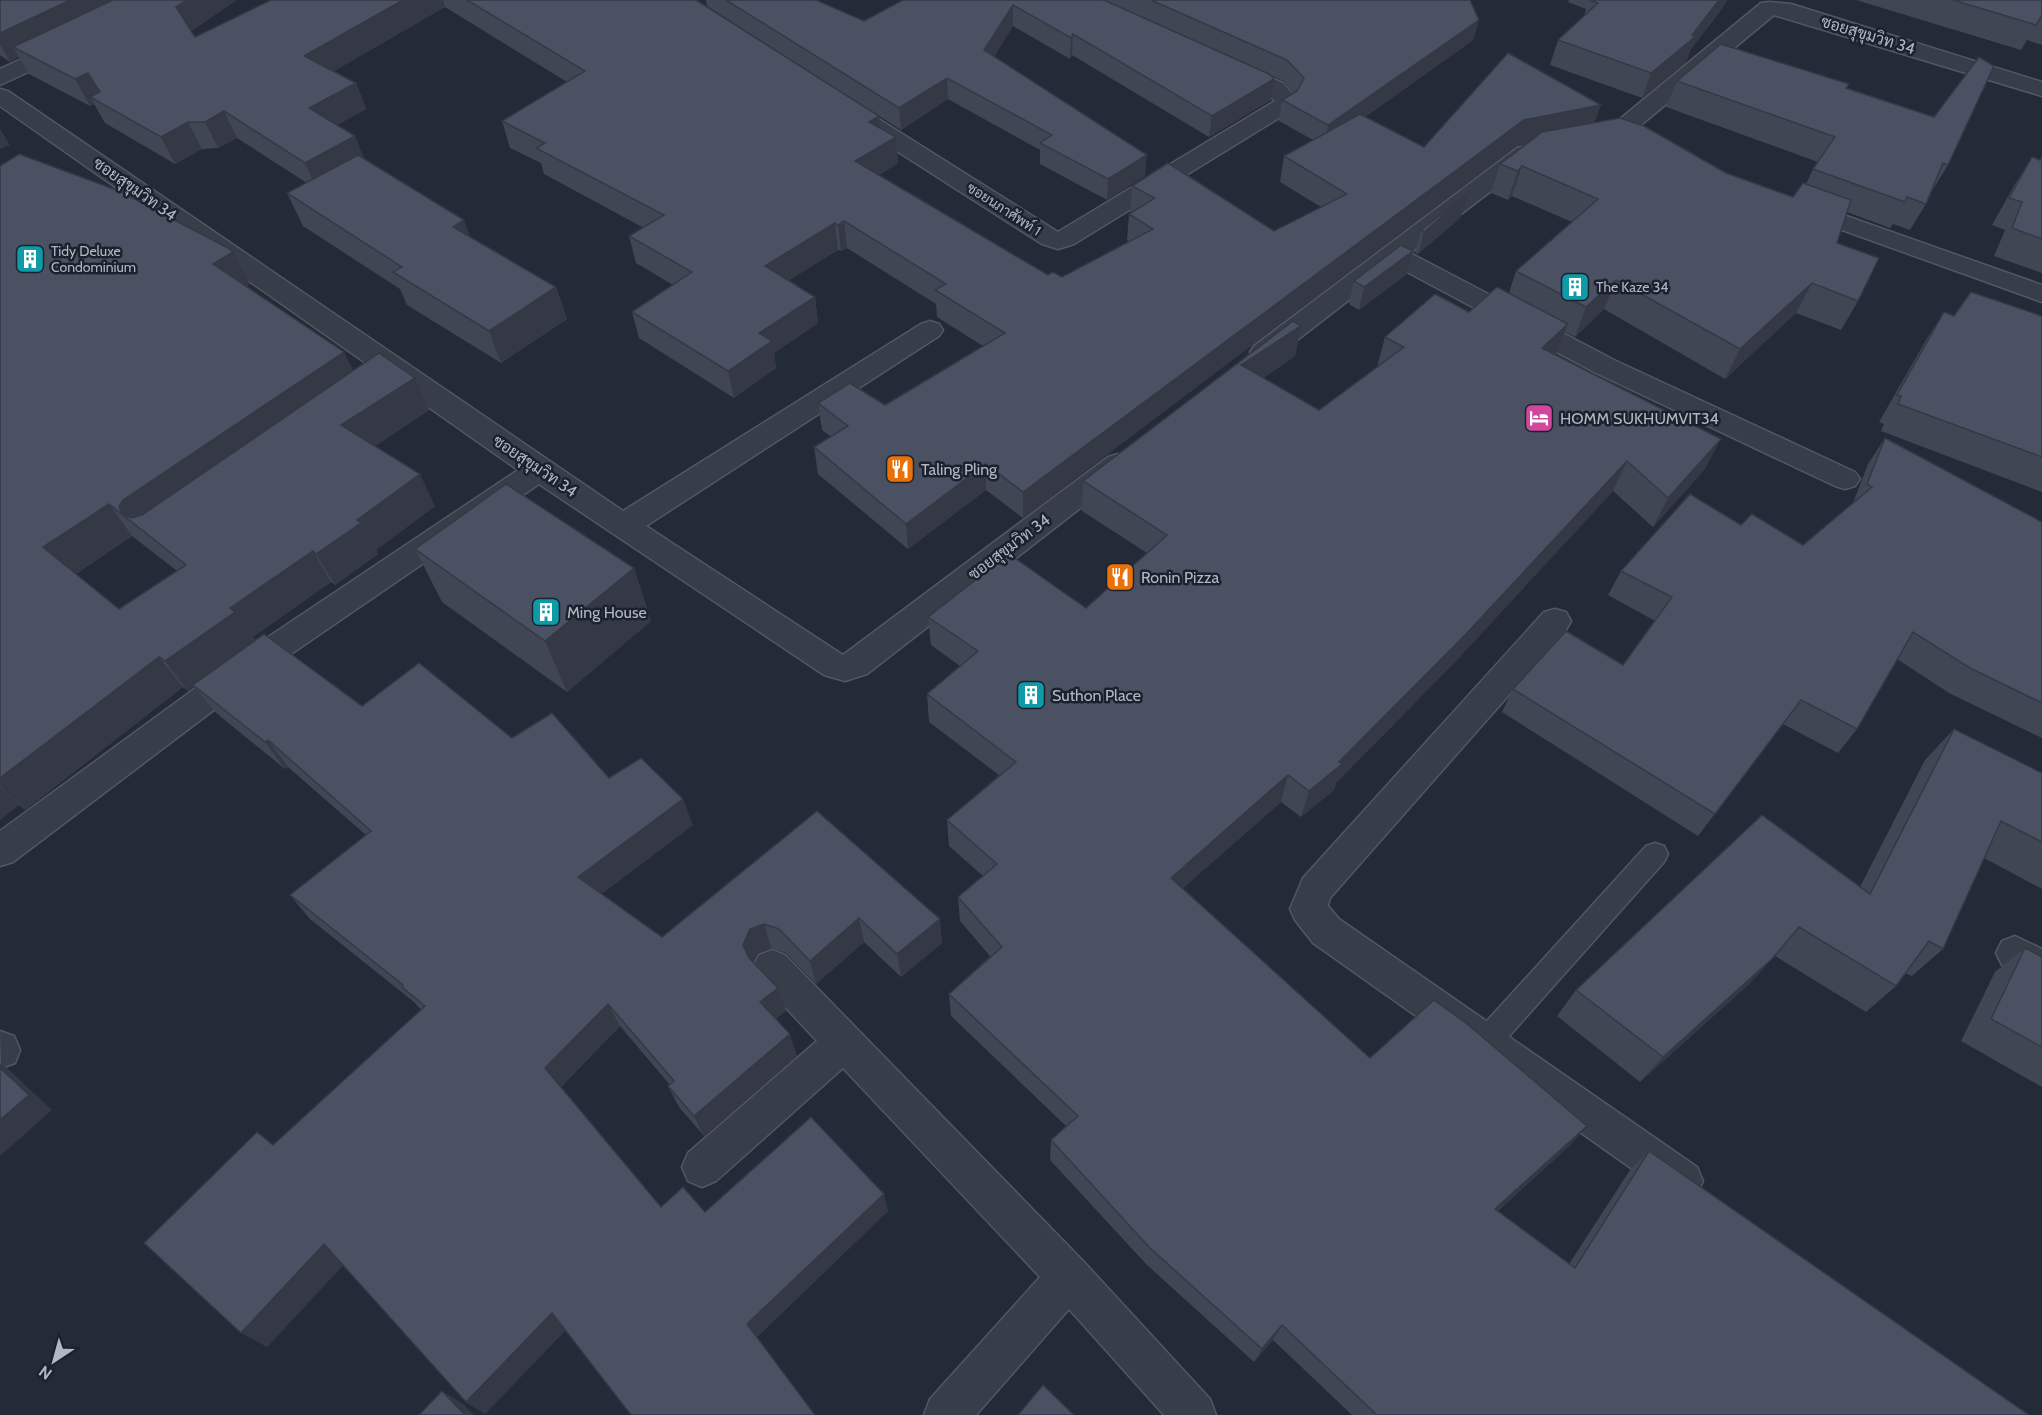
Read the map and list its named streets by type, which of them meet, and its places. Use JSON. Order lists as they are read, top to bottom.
{
  "streets": {
    "street": ["ซอยสุขุมวิท 34", "ซอยนภาศัพท์ 1"]
  },
  "places": {
    "building": [
      "Tidy Deluxe Condominium",
      "The Kaze 34",
      "Ming House",
      "Suthon Place"
    ],
    "hotel": ["HOMM SUKHUMVIT34"],
    "restaurant": ["Taling Pling", "Ronin Pizza"]
  },
  "north": "bottom left"
}
